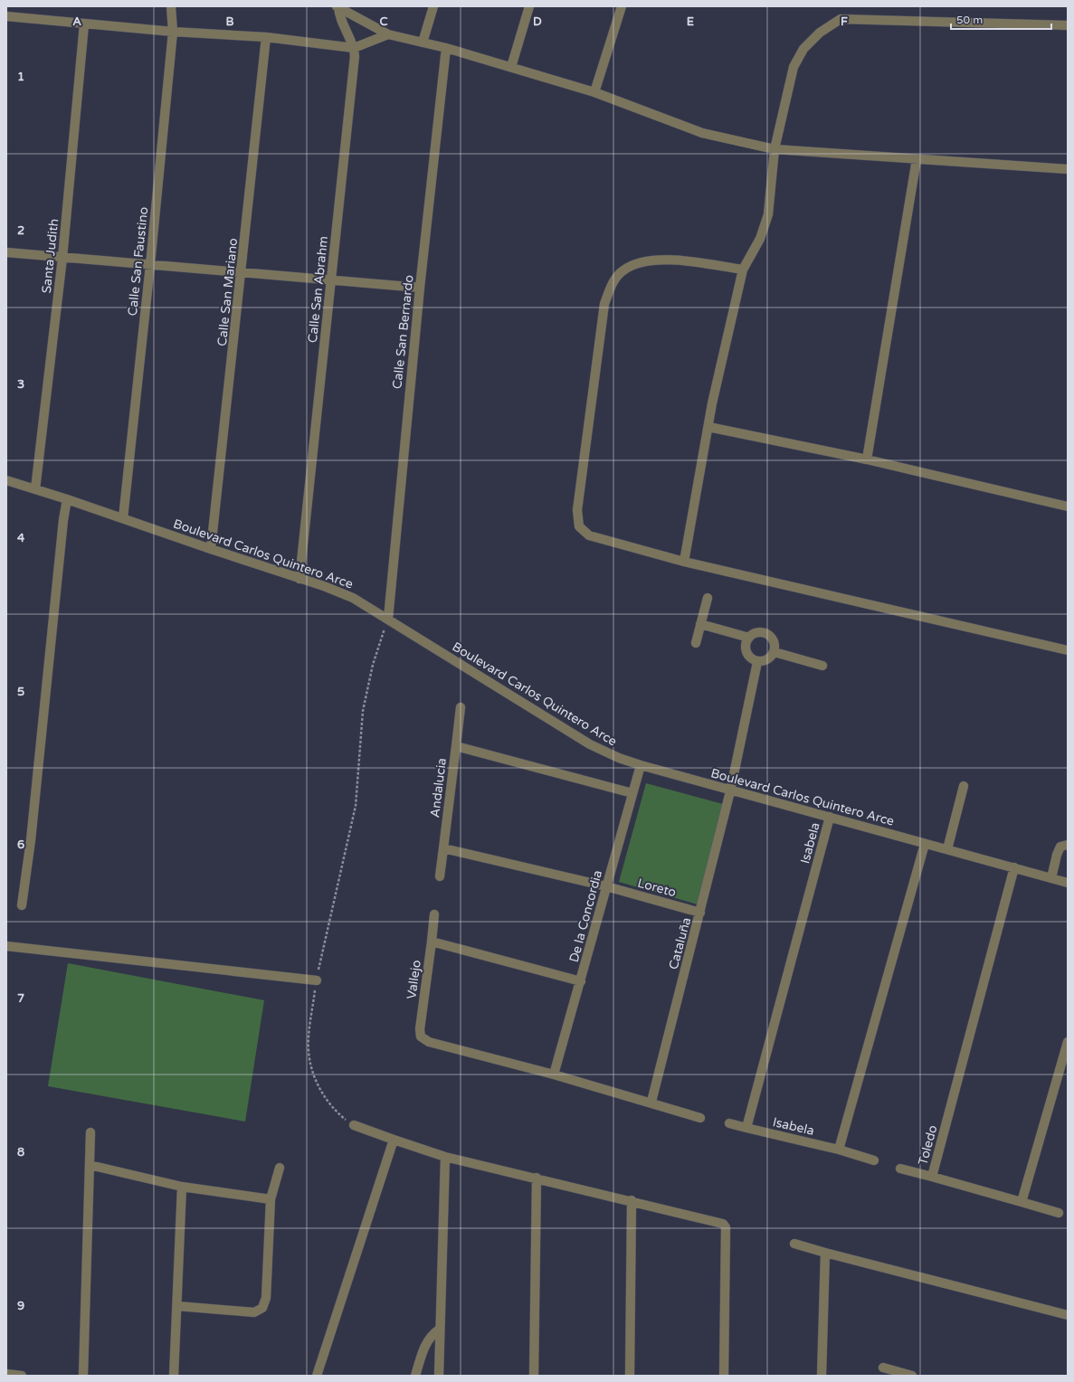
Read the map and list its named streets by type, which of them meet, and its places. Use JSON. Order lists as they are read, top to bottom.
{
  "streets": {
    "street": [
      "Santa Judith",
      "Calle San Faustino",
      "Calle San Abrahm",
      "Calle San Mariano",
      "Calle San Bernardo",
      "Boulevard Carlos Quintero Arce",
      "Andalucia",
      "Isabela",
      "Loreto",
      "De la Concordia",
      "Cataluña",
      "Vallejo",
      "Toledo"
    ]
  },
  "crossings": [
    ["Santa Judith", "Boulevard Carlos Quintero Arce"],
    ["Calle San Faustino", "Boulevard Carlos Quintero Arce"],
    ["Calle San Abrahm", "Boulevard Carlos Quintero Arce"],
    ["Calle San Mariano", "Boulevard Carlos Quintero Arce"],
    ["Calle San Bernardo", "Boulevard Carlos Quintero Arce"],
    ["Boulevard Carlos Quintero Arce", "Isabela"],
    ["Boulevard Carlos Quintero Arce", "De la Concordia"],
    ["Boulevard Carlos Quintero Arce", "Cataluña"],
    ["Boulevard Carlos Quintero Arce", "Toledo"],
    ["Andalucia", "De la Concordia"],
    ["Loreto", "De la Concordia"],
    ["Loreto", "Cataluña"],
    ["De la Concordia", "Vallejo"]
  ],
  "scale_bar": "50 m",
  "grid": {
    "columns": [
      "A",
      "B",
      "C",
      "D",
      "E",
      "F"
    ],
    "rows": [
      "1",
      "2",
      "3",
      "4",
      "5",
      "6",
      "7",
      "8",
      "9"
    ]
  }
}
